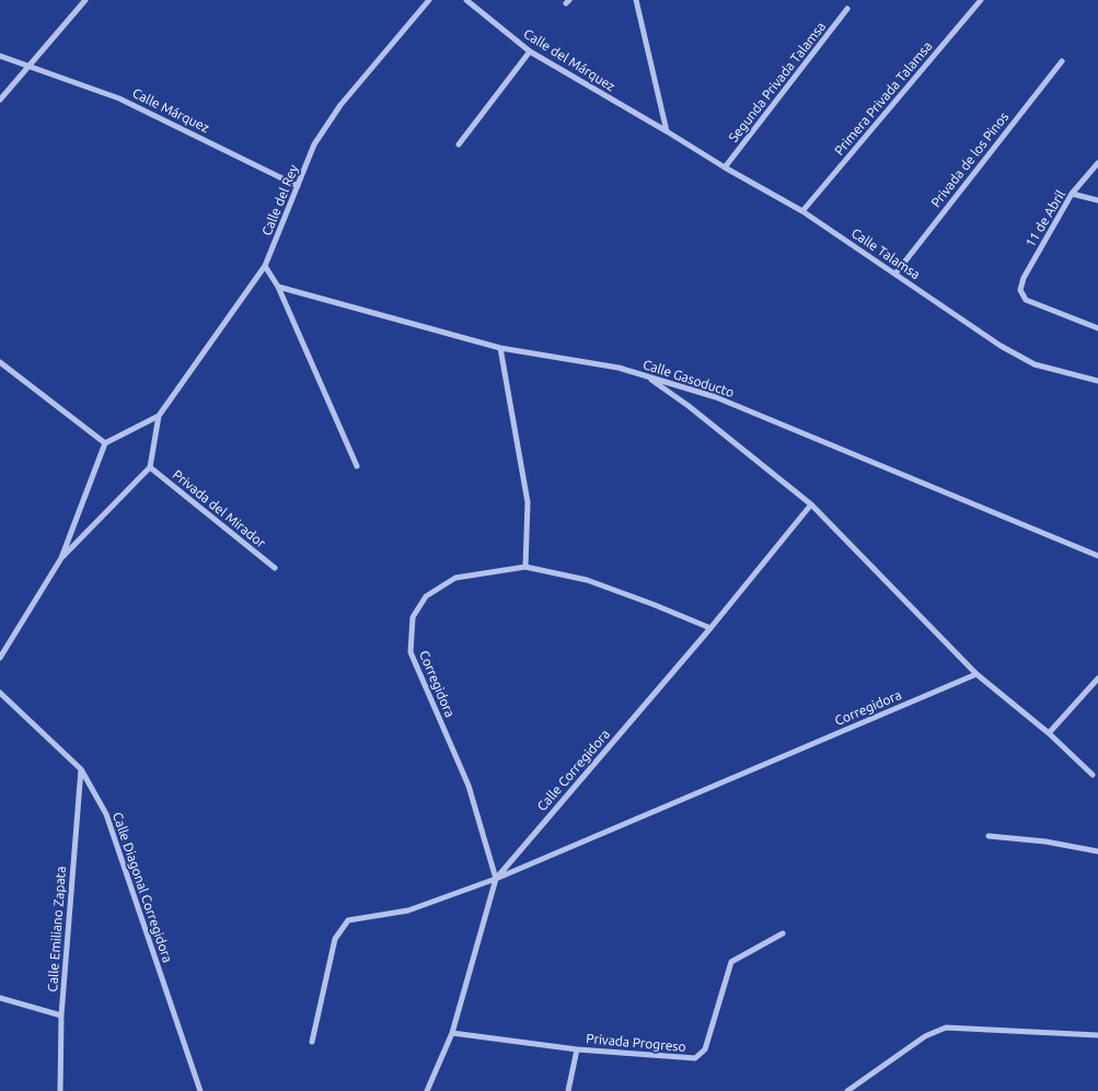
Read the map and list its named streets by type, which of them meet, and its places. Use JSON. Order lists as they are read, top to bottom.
{
  "streets": {
    "street": [
      "Calle del Márquez",
      "Segunda Privada Talamsa",
      "Primera Privada Talamsa",
      "Calle Márquez",
      "Privada de los Pinos",
      "Calle del Rey",
      "11 de Abril",
      "Calle Talamsa",
      "Calle Gasoducto",
      "Privada del Mirador",
      "Corregidora",
      "Calle Corregidora",
      "Calle Diagonal Corregidora",
      "Calle Emiliano Zapata",
      "Privada Progreso"
    ]
  },
  "crossings": [
    ["Calle del Márquez", "Calle Talamsa"],
    ["Segunda Privada Talamsa", "Calle Talamsa"],
    ["Primera Privada Talamsa", "Calle Talamsa"],
    ["Calle Márquez", "Calle del Rey"],
    ["Privada de los Pinos", "Calle Talamsa"],
    ["Calle del Rey", "Privada del Mirador"],
    ["Corregidora", "Calle Corregidora"],
    ["Calle Corregidora", "Privada Progreso"],
    ["Calle Diagonal Corregidora", "Calle Emiliano Zapata"]
  ]
}
